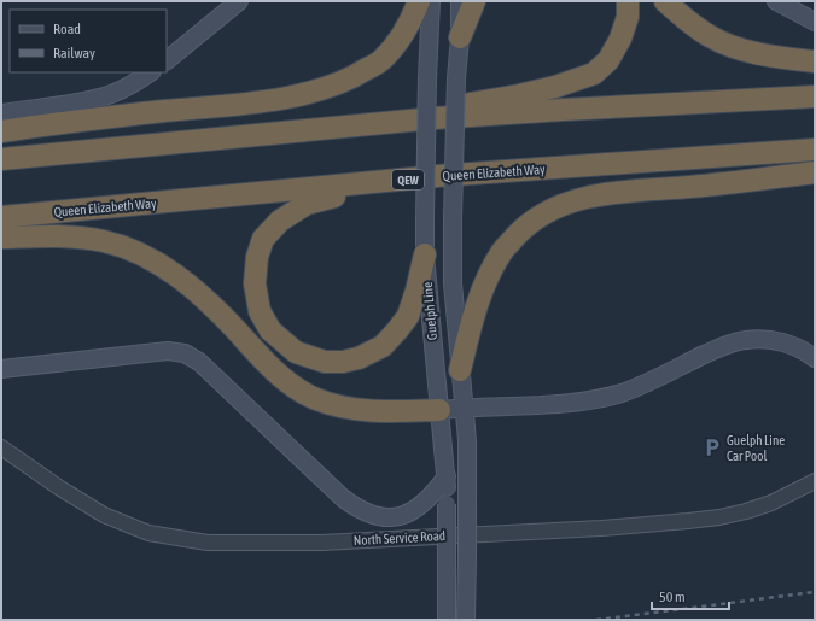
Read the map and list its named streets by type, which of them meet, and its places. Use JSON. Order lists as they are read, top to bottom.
{
  "streets": {
    "highway": ["Queen Elizabeth Way", "QEW"],
    "main road": ["Guelph Line"],
    "street": ["North Service Road"]
  },
  "places": {
    "parking": ["Guelph Line Car Pool"]
  },
  "legend": ["Road", "Railway"],
  "scale_bar": "50 m"
}
